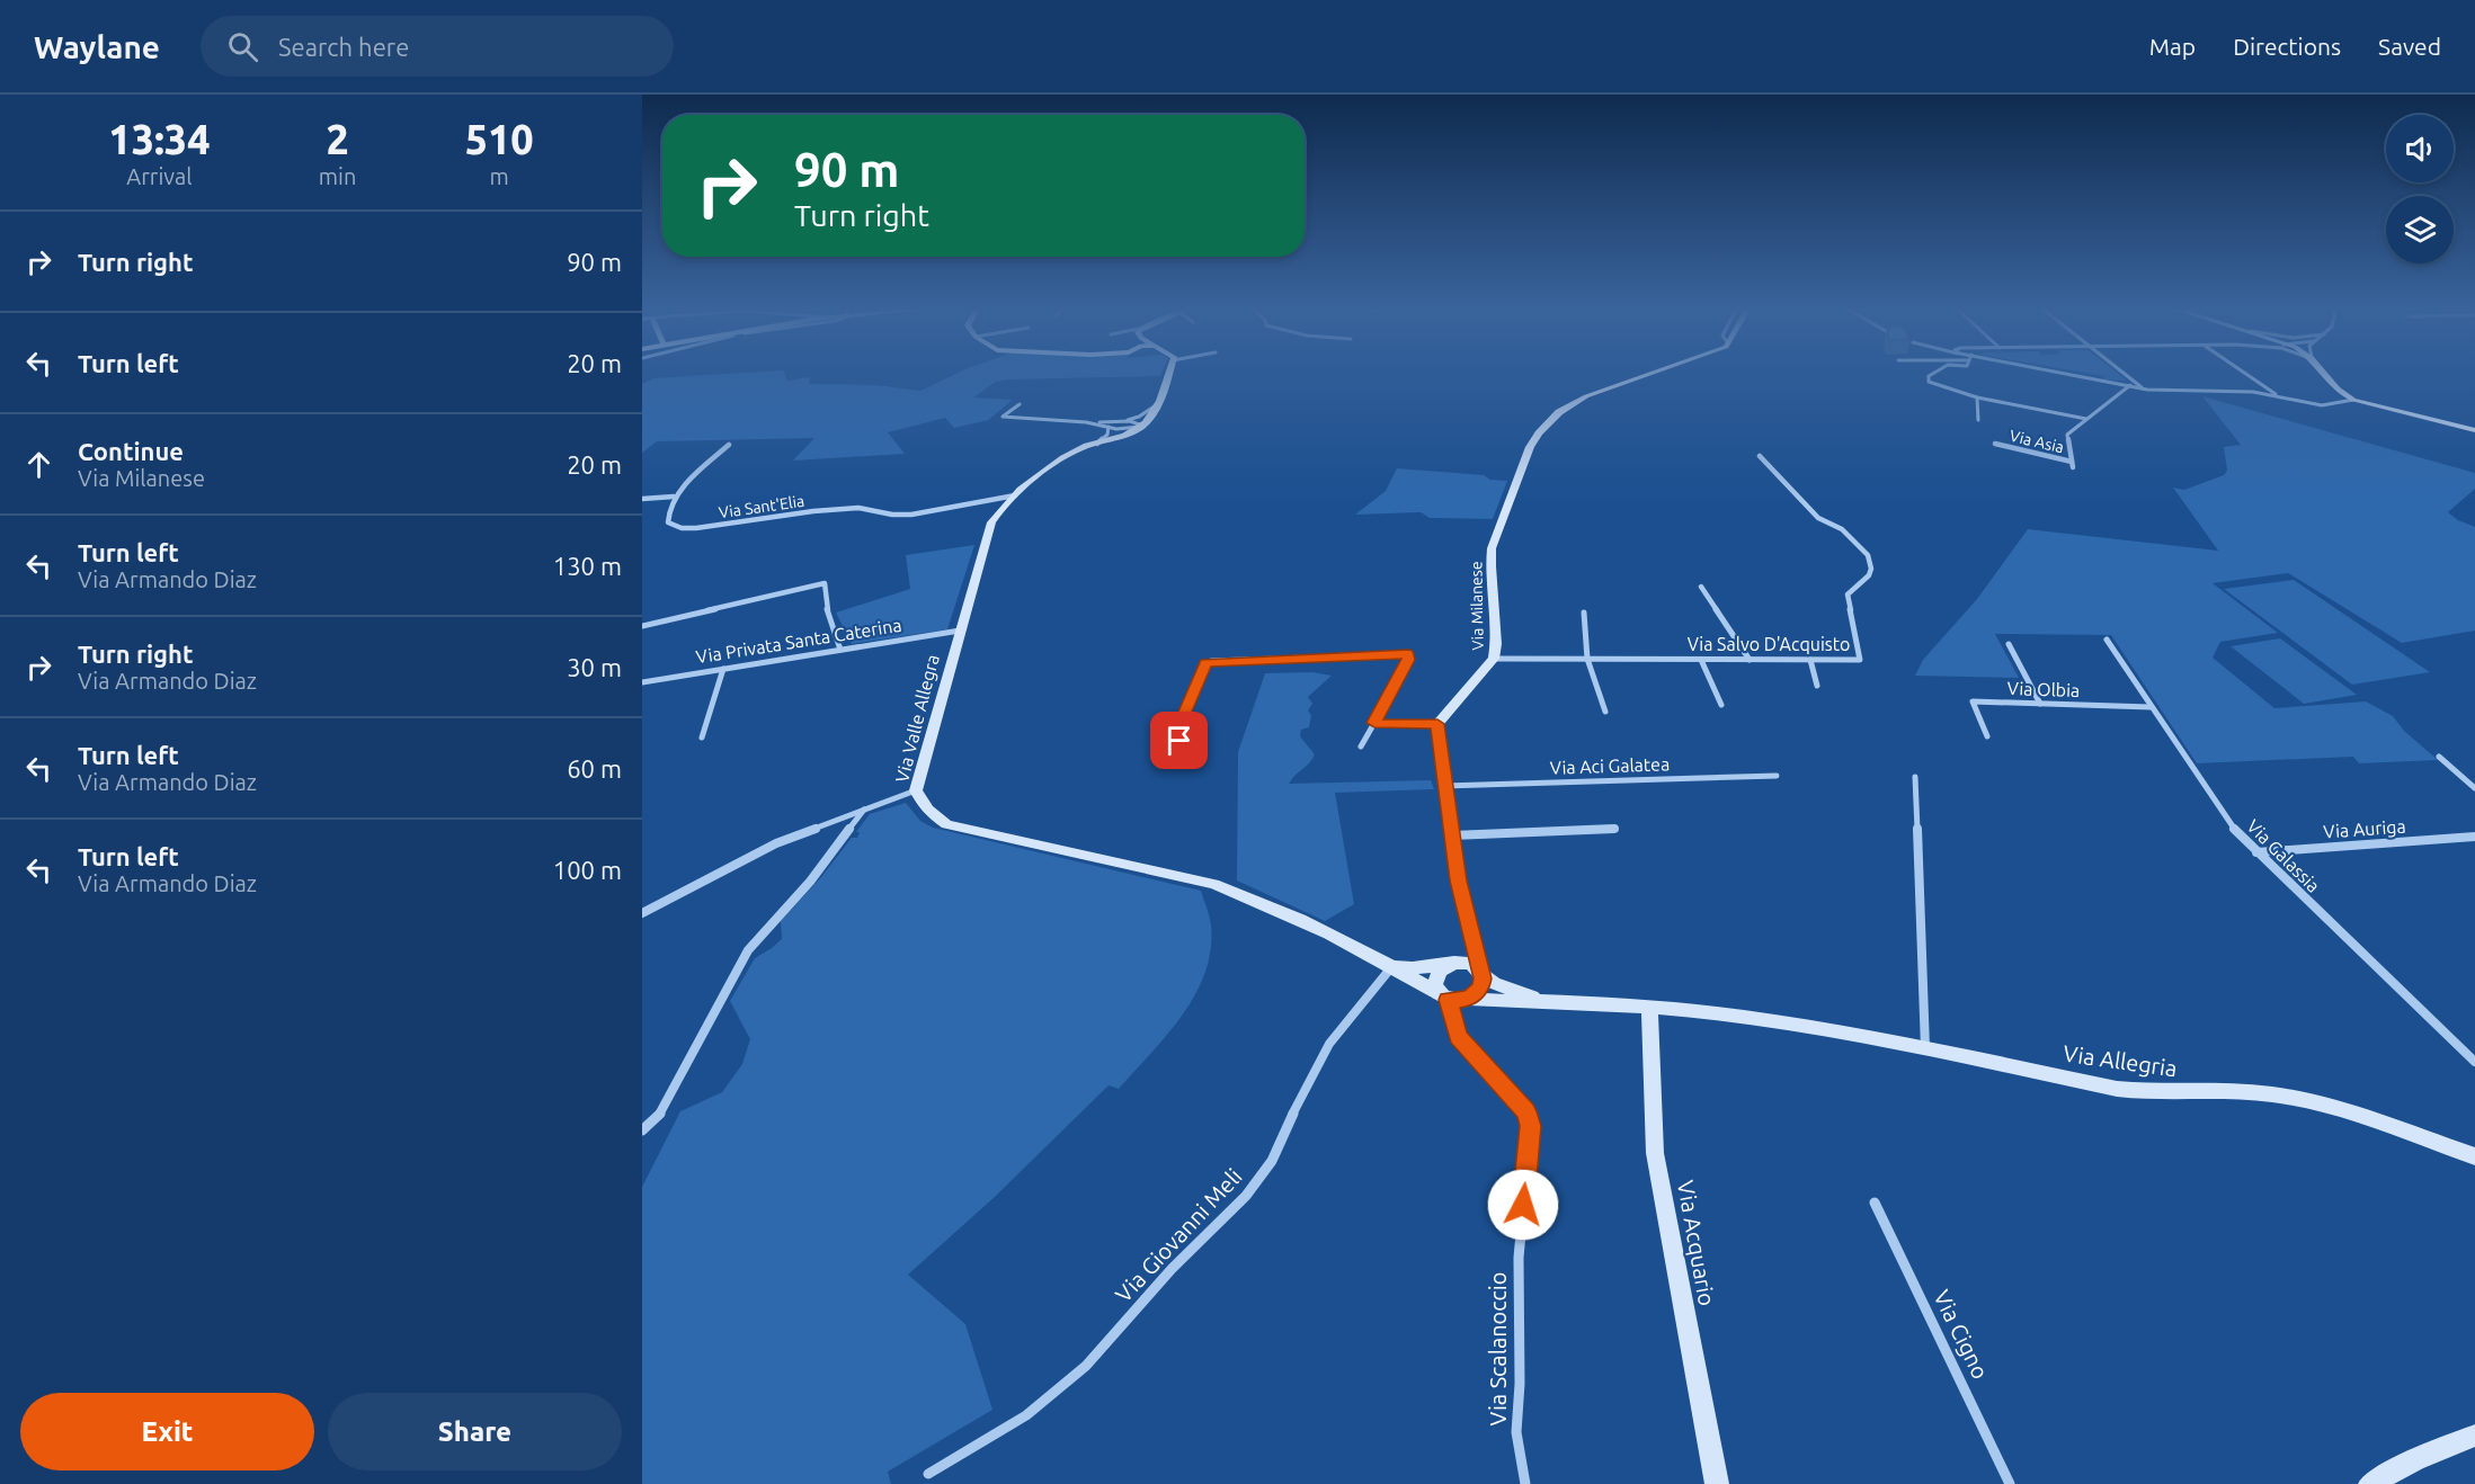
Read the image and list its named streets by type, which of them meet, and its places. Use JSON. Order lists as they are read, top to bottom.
{
  "streets": {
    "main road": [
      "Via Milanese",
      "Via Valle Allegra",
      "Via Allegria",
      "Via Acquario"
    ],
    "street": [
      "Via Asia",
      "Via Sant'Elia",
      "Via Privata Santa Caterina",
      "Via Salvo D'Acquisto",
      "Via Olbia",
      "Via Aci Galatea",
      "Via Auriga",
      "Via Galassia",
      "Via Giovanni Meli",
      "Via Cigno",
      "Via Scalanoccio"
    ]
  },
  "crossings": [
    ["Via Milanese", "Via Salvo D'Acquisto"],
    ["Via Privata Santa Caterina", "Via Valle Allegra"],
    ["Via Olbia", "Via Galassia"],
    ["Via Valle Allegra", "Via Giovanni Meli"],
    ["Via Valle Allegra", "Via Scalanoccio"],
    ["Via Auriga", "Via Galassia"],
    ["Via Allegria", "Via Acquario"]
  ],
  "page": {
    "header": "Waylane",
    "search": "Search here",
    "nav": ["Map", "Directions", "Saved"],
    "eta": [
      "13:34",
      "Arrival",
      "2",
      "min",
      "510",
      "m"
    ],
    "turn": ["90 m", "Turn right"],
    "list": [
      {
        "name": "Turn right",
        "value": "90 m"
      },
      {
        "name": "Turn left",
        "value": "20 m"
      },
      {
        "name": "Continue",
        "note": "Via Milanese",
        "value": "20 m"
      },
      {
        "name": "Turn left",
        "note": "Via Armando Diaz",
        "value": "130 m"
      },
      {
        "name": "Turn right",
        "note": "Via Armando Diaz",
        "value": "30 m"
      },
      {
        "name": "Turn left",
        "note": "Via Armando Diaz",
        "value": "60 m"
      },
      {
        "name": "Turn left",
        "note": "Via Armando Diaz",
        "value": "100 m"
      }
    ],
    "buttons": ["Exit", "Share"]
  }
}
